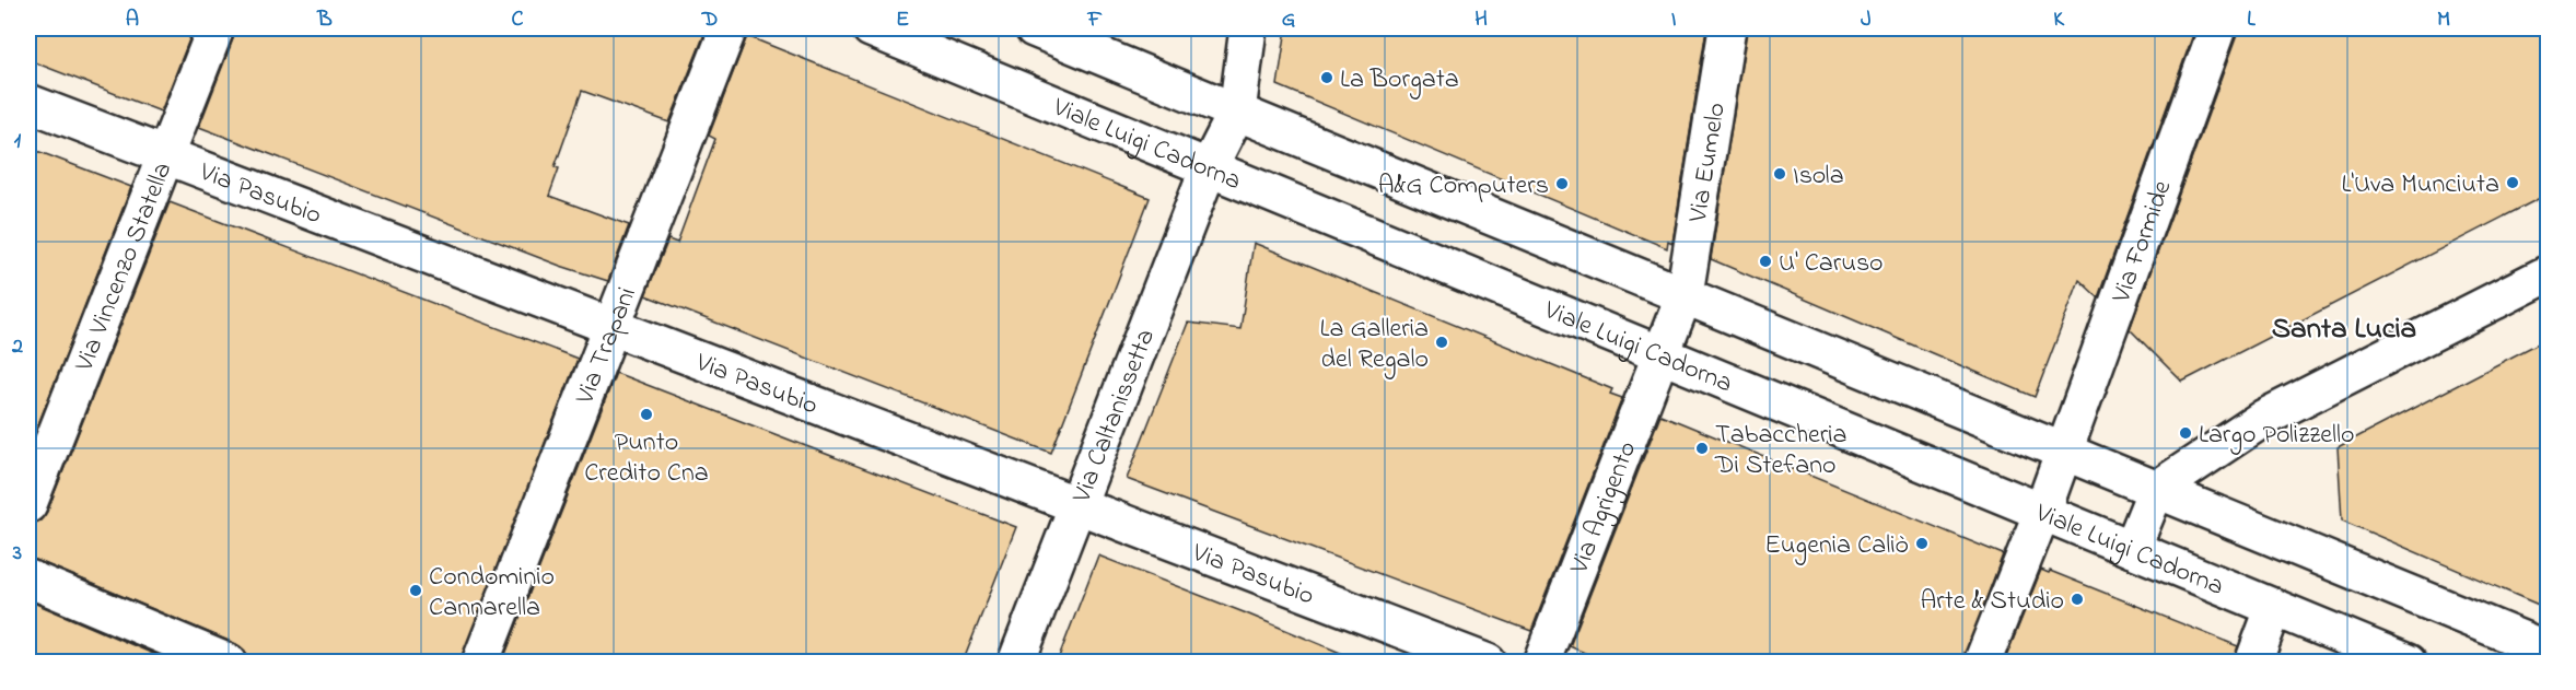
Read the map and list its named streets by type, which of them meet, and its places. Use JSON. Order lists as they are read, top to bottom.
{
  "streets": {
    "street": [
      "Viale Luigi Cadorna",
      "Via Eumelo",
      "Via Pasubio",
      "Via Formide",
      "Via Vincenzo Statella",
      "Via Trapani",
      "Via Caltanissetta",
      "Via Agrigento"
    ]
  },
  "crossings": [
    ["Viale Luigi Cadorna", "Via Eumelo"],
    ["Viale Luigi Cadorna", "Via Formide"],
    ["Viale Luigi Cadorna", "Via Caltanissetta"],
    ["Viale Luigi Cadorna", "Via Agrigento"],
    ["Via Eumelo", "Via Agrigento"],
    ["Via Pasubio", "Via Vincenzo Statella"],
    ["Via Pasubio", "Via Trapani"],
    ["Via Pasubio", "Via Caltanissetta"]
  ],
  "districts": ["Santa Lucia"],
  "places": [
    "La Borgata",
    "Isola",
    "L'Uva Munciuta",
    "A&G Computers",
    "U' Caruso",
    "La Galleria del Regalo",
    "Punto Credito Cna",
    "Largo Polizzello",
    "Tabaccheria Di Stefano",
    "Eugenia Caliò",
    "Condominio Cannarella",
    "Arte & Studio"
  ],
  "grid": {
    "columns": [
      "A",
      "B",
      "C",
      "D",
      "E",
      "F",
      "G",
      "H",
      "I",
      "J",
      "K",
      "L",
      "M"
    ],
    "rows": ["1", "2", "3"]
  }
}
